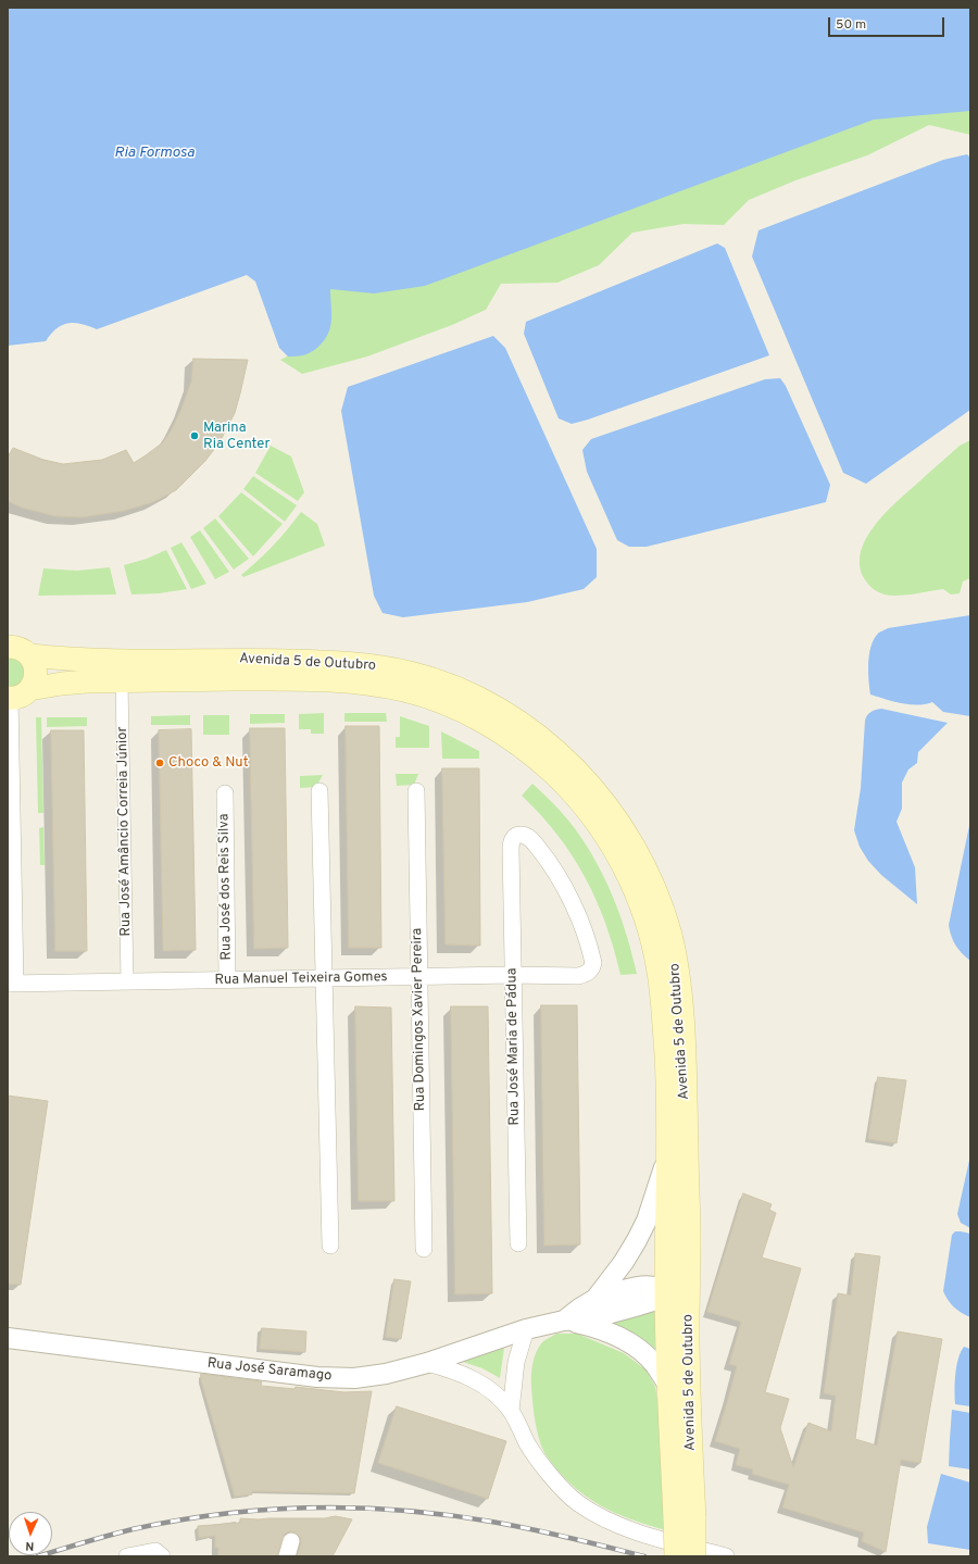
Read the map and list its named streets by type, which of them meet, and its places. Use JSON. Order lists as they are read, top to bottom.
{
  "streets": {
    "main road": ["Avenida 5 de Outubro"],
    "street": [
      "Rua José Amâncio Correia Júnior",
      "Rua José dos Reis Silva",
      "Rua Manuel Teixeira Gomes",
      "Rua Domingos Xavier Pereira",
      "Rua José Maria de Pádua",
      "Rua José Saramago"
    ]
  },
  "crossings": [
    ["Avenida 5 de Outubro", "Rua José Amâncio Correia Júnior"],
    ["Avenida 5 de Outubro", "Rua José Saramago"],
    ["Rua José Amâncio Correia Júnior", "Rua Manuel Teixeira Gomes"],
    ["Rua José dos Reis Silva", "Rua Manuel Teixeira Gomes"],
    ["Rua Manuel Teixeira Gomes", "Rua Domingos Xavier Pereira"],
    ["Rua Manuel Teixeira Gomes", "Rua José Maria de Pádua"]
  ],
  "water": ["Ria Formosa"],
  "places": ["Marina Ria Center", "Choco & Nut"],
  "scale_bar": "50 m",
  "north": "bottom"
}
